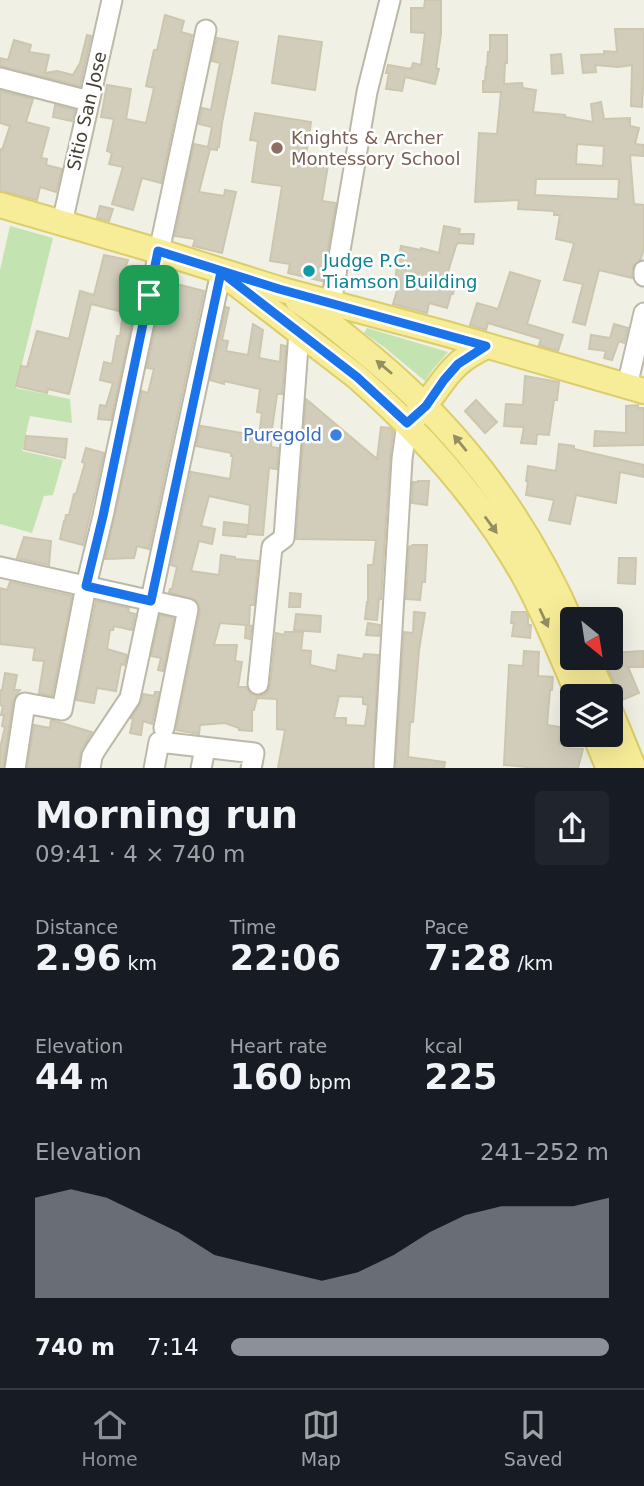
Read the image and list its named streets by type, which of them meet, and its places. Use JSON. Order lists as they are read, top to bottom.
{
  "streets": {
    "street": ["Sitio San Jose"]
  },
  "places": ["Knights & Archer Montessory School", "Judge P.C. Tiamson Building", "Puregold"],
  "north": "bottom right",
  "page": {
    "heading": ["Morning run", "09:41 · 4 × 740 m"],
    "stats": [
      ["Distance", "2.96 km"],
      ["Time", "22:06"],
      ["Pace", "7:28 /km"],
      ["Elevation", "44 m"],
      ["Heart rate", "160 bpm"],
      ["kcal", "225"]
    ],
    "chart": ["Elevation", "241–252 m"],
    "list": [
      {
        "name": "740 m",
        "note": "7:14"
      }
    ],
    "tabs": ["Home", "Map", "Saved"]
  }
}
